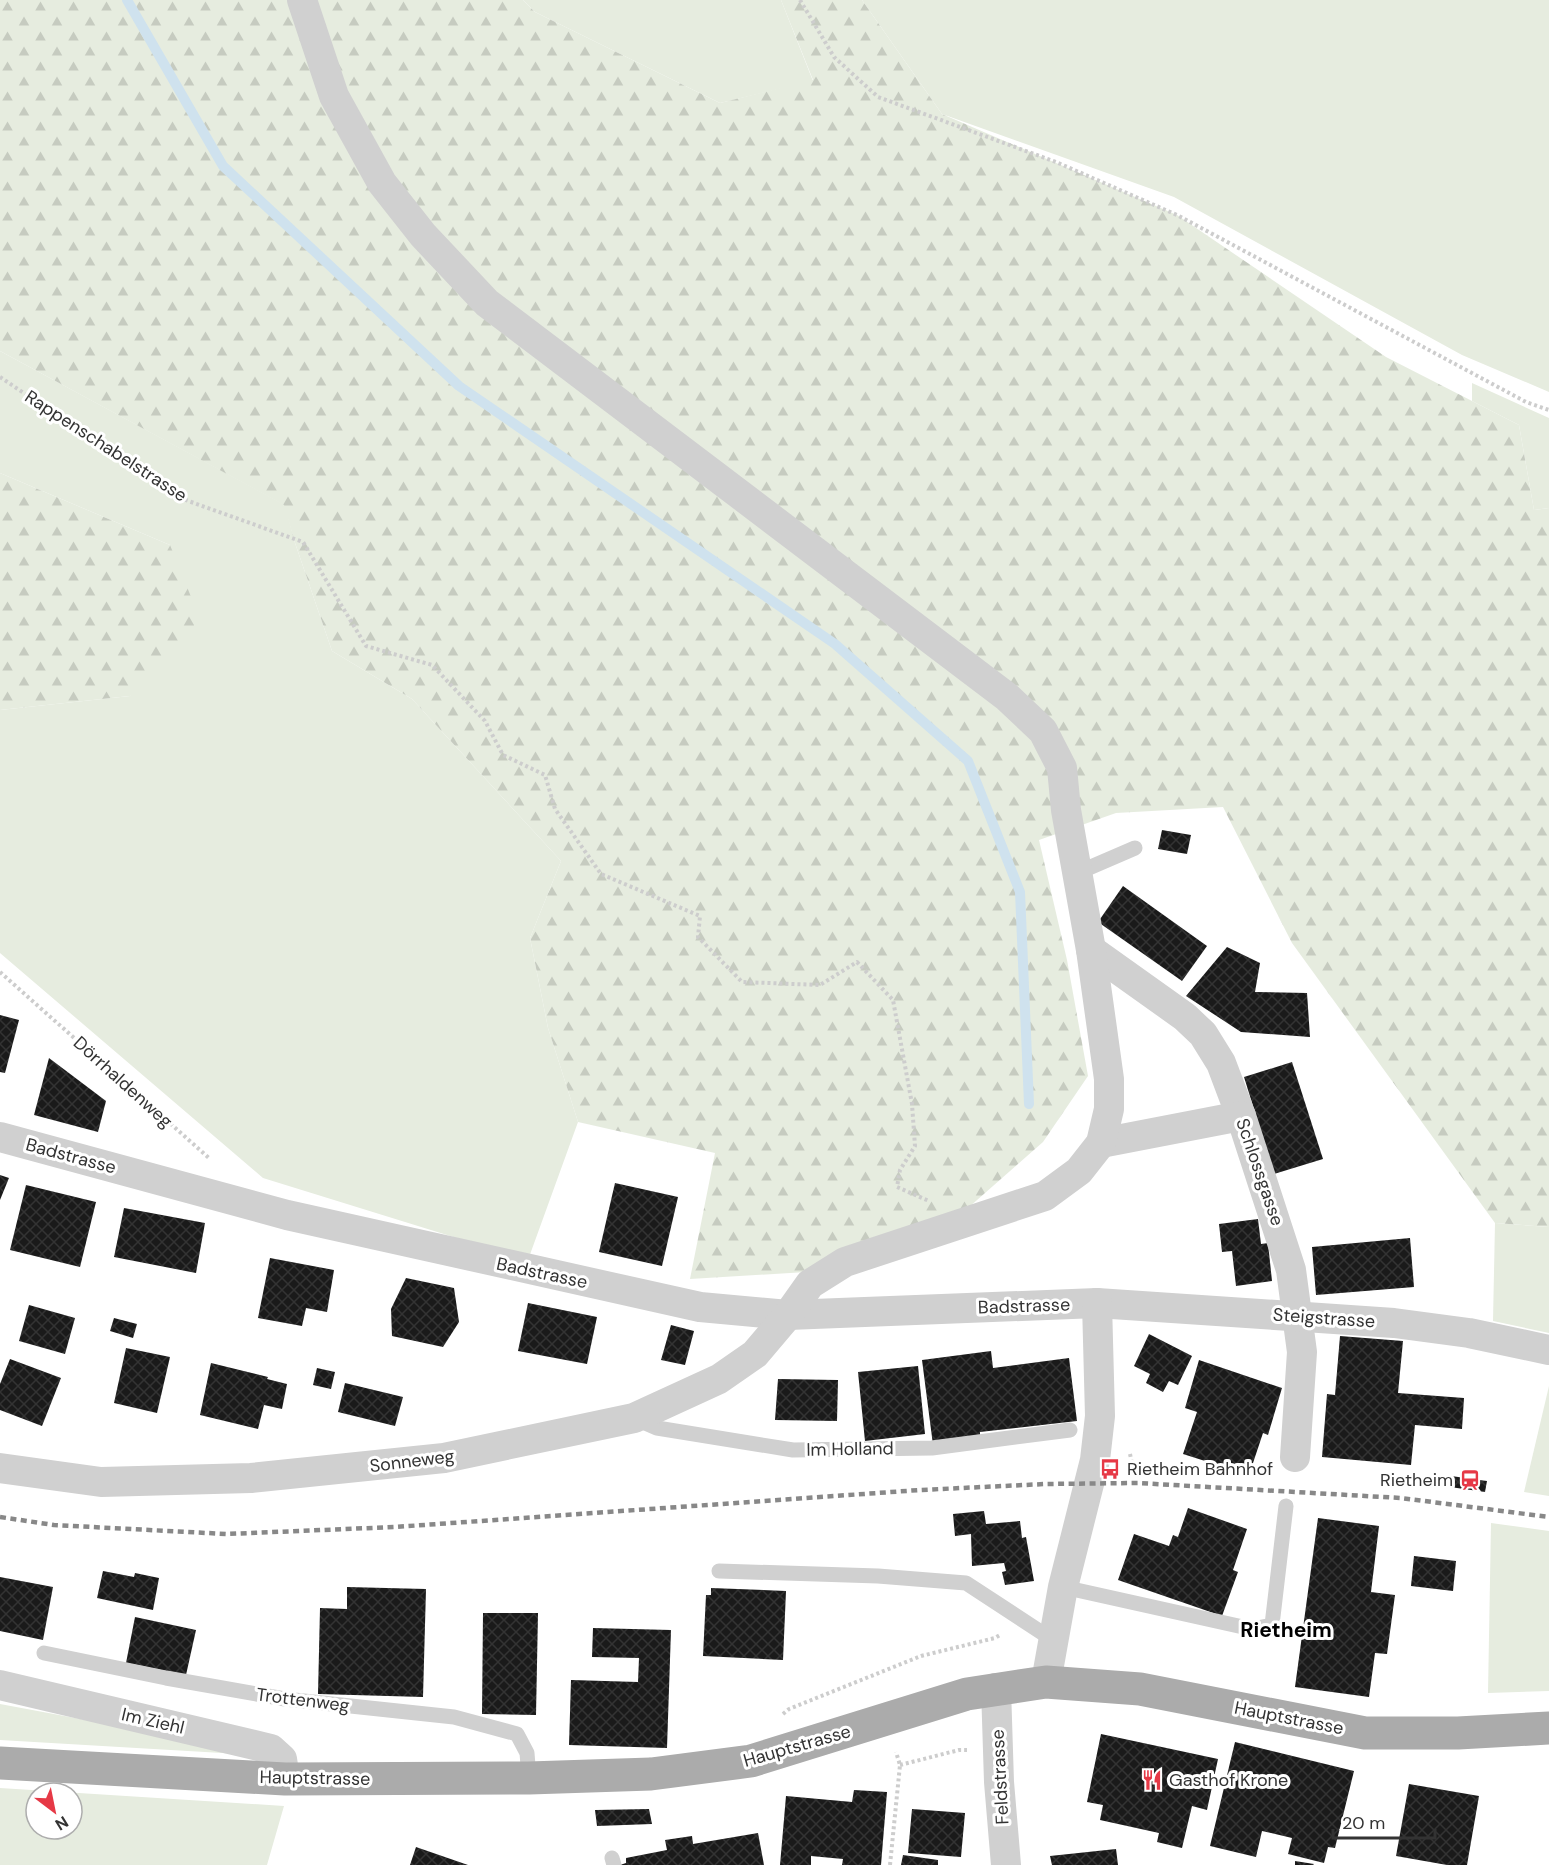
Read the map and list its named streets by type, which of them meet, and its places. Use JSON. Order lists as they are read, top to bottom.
{
  "streets": {
    "main road": ["Hauptstrasse"],
    "street": [
      "Badstrasse",
      "Schlossgasse",
      "Steigstrasse",
      "Sonneweg",
      "Im Ziehl",
      "Feldstrasse"
    ],
    "lane": ["Im Holland", "Trottenweg"],
    "path": ["Rappenschabelstrasse", "Dörrhaldenweg"]
  },
  "crossings": [
    ["Dörrhaldenweg", "Badstrasse"],
    ["Badstrasse", "Steigstrasse"],
    ["Badstrasse", "Sonneweg"],
    ["Schlossgasse", "Steigstrasse"],
    ["Im Holland", "Sonneweg"],
    ["Trottenweg", "Hauptstrasse"],
    ["Hauptstrasse", "Im Ziehl"],
    ["Hauptstrasse", "Feldstrasse"]
  ],
  "districts": ["Rietheim"],
  "places": {
    "bus stop": ["Rietheim Bahnhof"],
    "station": ["Rietheim"],
    "restaurant": ["Gasthof Krone"]
  },
  "scale_bar": "20 m",
  "north": "bottom right"
}
